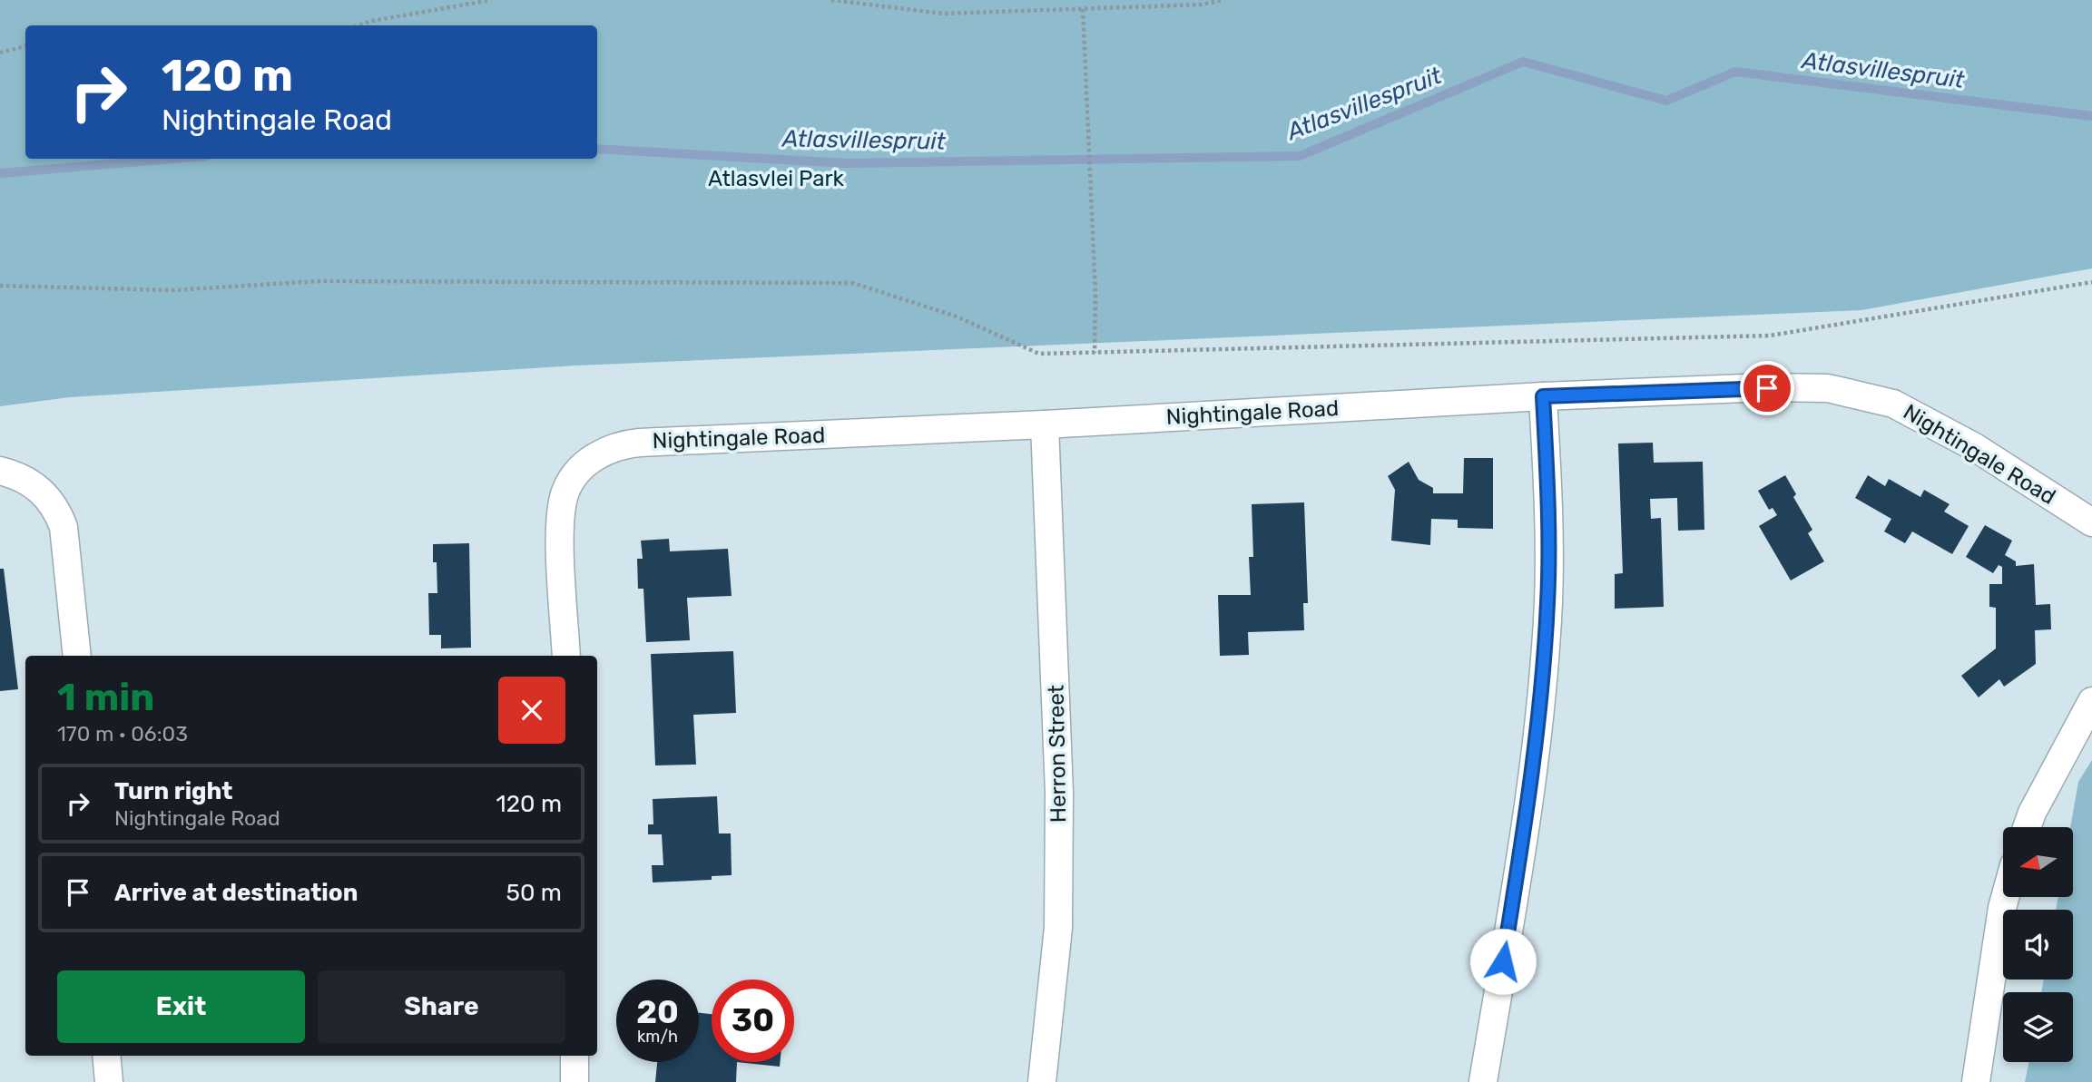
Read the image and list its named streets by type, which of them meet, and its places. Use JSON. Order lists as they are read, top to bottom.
{
  "streets": {
    "street": ["Nightingale Road", "Herron Street"]
  },
  "crossings": [
    ["Nightingale Road", "Herron Street"]
  ],
  "water": ["Atlasvillespruit"],
  "parks": ["Atlasvlei Park"],
  "north": "left",
  "page": {
    "turn": ["120 m", "Nightingale Road"],
    "heading": ["1 min", "170 m · 06:03"],
    "list": [
      {
        "name": "Turn right",
        "note": "Nightingale Road",
        "value": "120 m"
      },
      {
        "name": "Arrive at destination",
        "value": "50 m"
      }
    ],
    "buttons": ["Exit", "Share"],
    "speed": "20 km/h",
    "limit": "30"
  }
}
